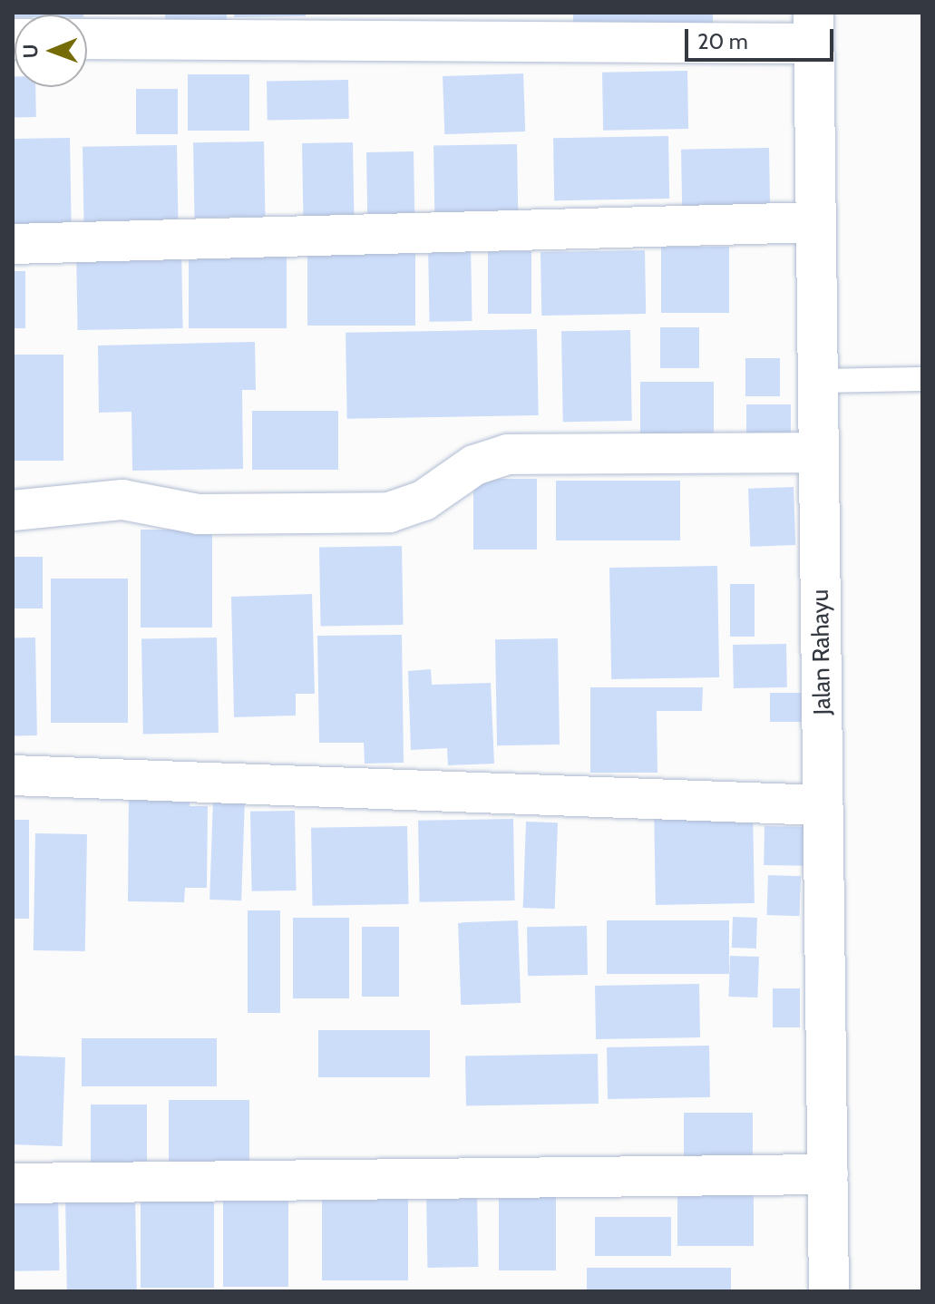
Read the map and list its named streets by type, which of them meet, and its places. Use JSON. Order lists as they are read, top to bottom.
{
  "streets": {
    "street": ["Jalan Rahayu"]
  },
  "scale_bar": "20 m",
  "north": "left"
}
